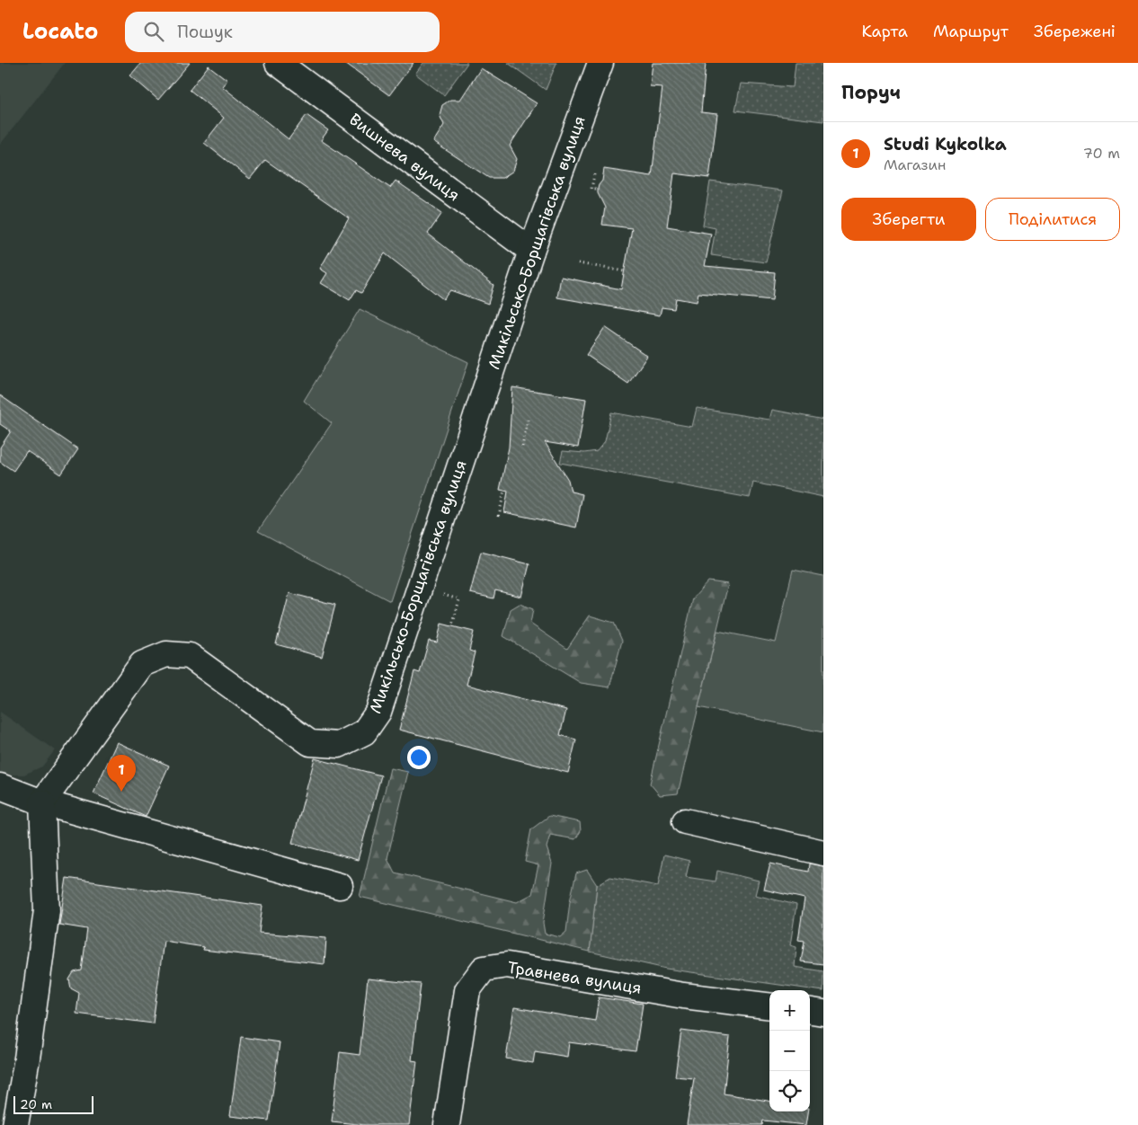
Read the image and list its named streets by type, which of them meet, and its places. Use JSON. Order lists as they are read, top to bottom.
{
  "streets": {
    "street": ["Вишнева вулиця", "Микільсько-Борщагівська вулиця", "Травнева вулиця"]
  },
  "crossings": [
    ["Вишнева вулиця", "Микільсько-Борщагівська вулиця"]
  ],
  "scale_bar": "20 m",
  "page": {
    "header": "Locato",
    "search": "Пошук",
    "nav": ["Карта", "Маршрут", "Збережені"],
    "heading": "Поруч",
    "list": [
      {
        "mark": "1",
        "name": "Studi Kykolka",
        "note": "Магазин",
        "value": "70 m"
      }
    ],
    "buttons": ["Зберегти", "Поділитися"],
    "pins": "1",
    "map_buttons": ["+", "−"],
    "scale": "20 m"
  }
}
